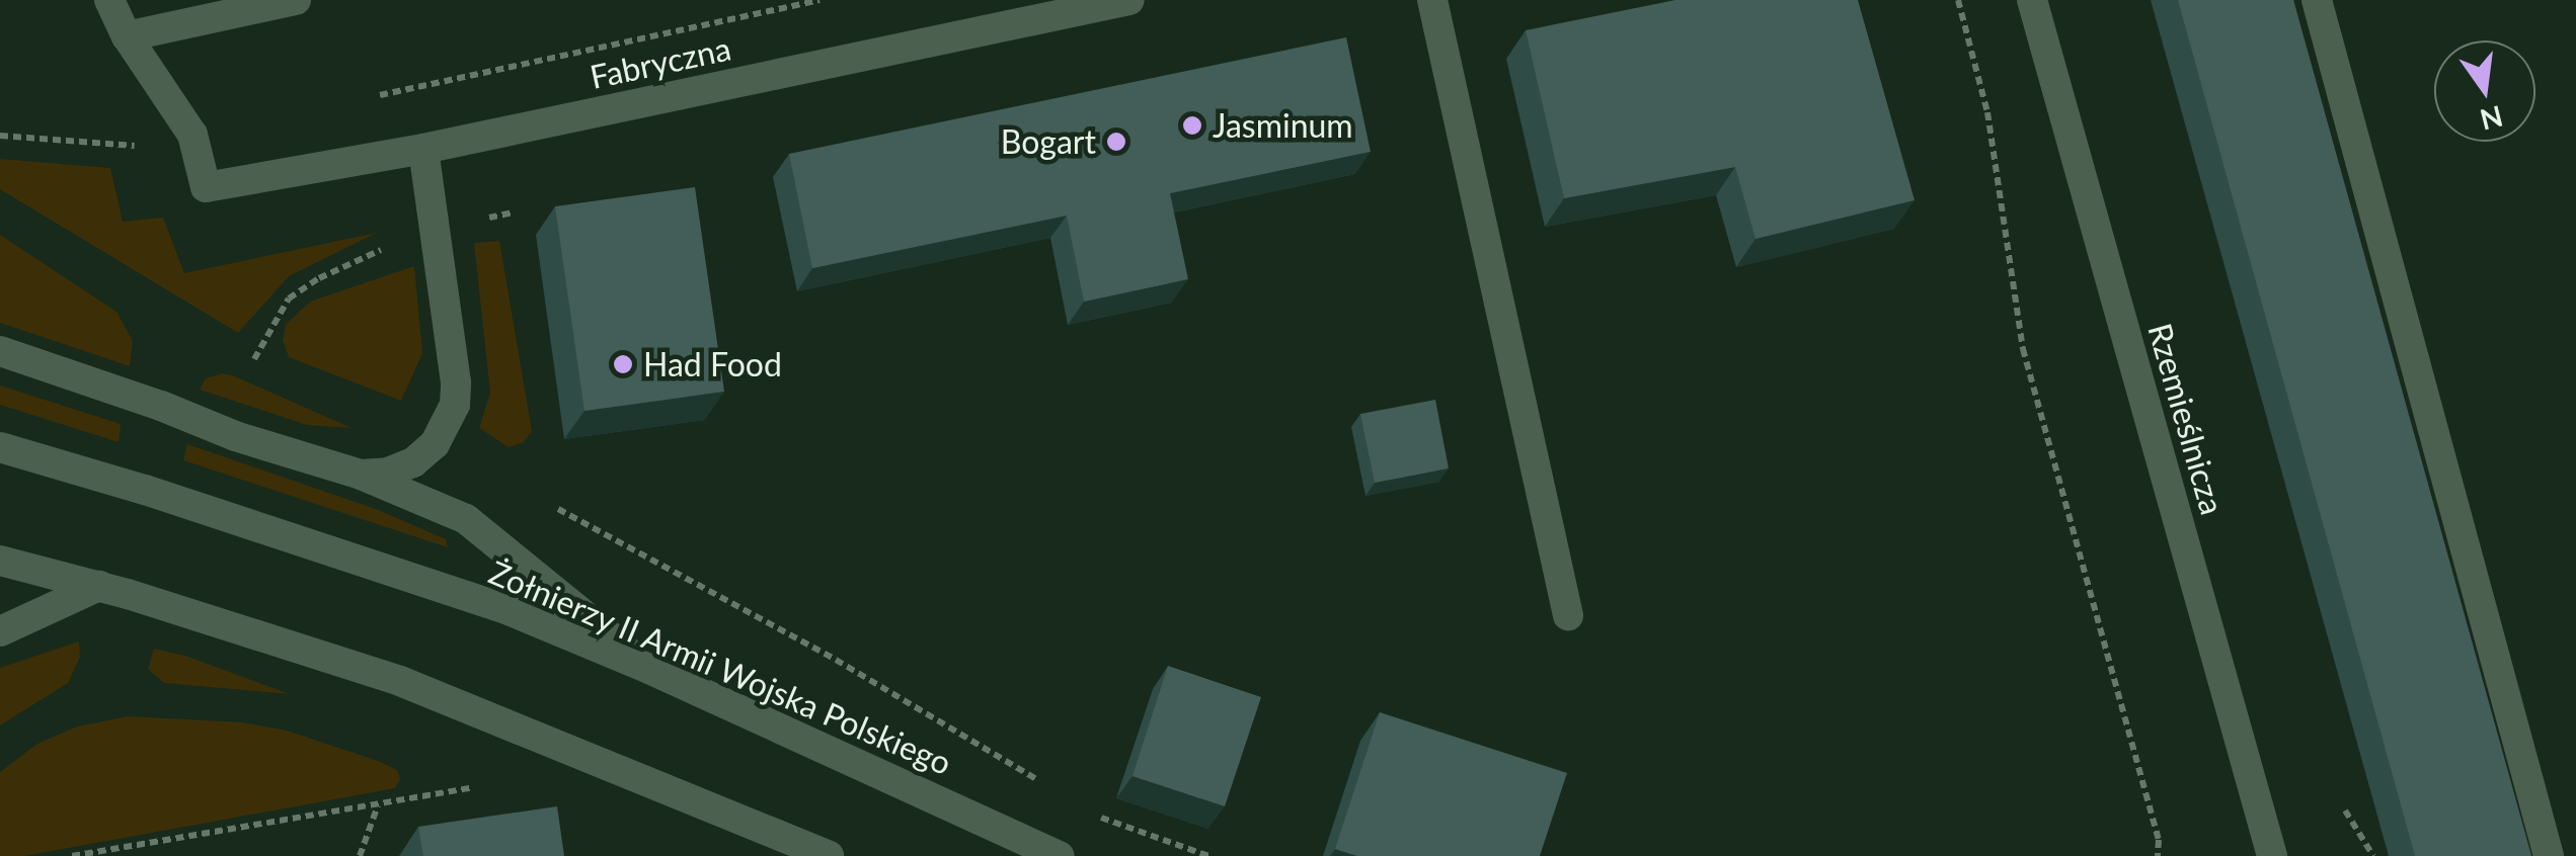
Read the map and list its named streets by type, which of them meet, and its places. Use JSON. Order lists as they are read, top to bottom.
{
  "streets": {
    "street": ["Fabryczna", "Rzemieślnicza", "Żołnierzy II Armii Wojska Polskiego"]
  },
  "places": ["Jasminum", "Bogart", "Had Food"],
  "north": "bottom"
}
